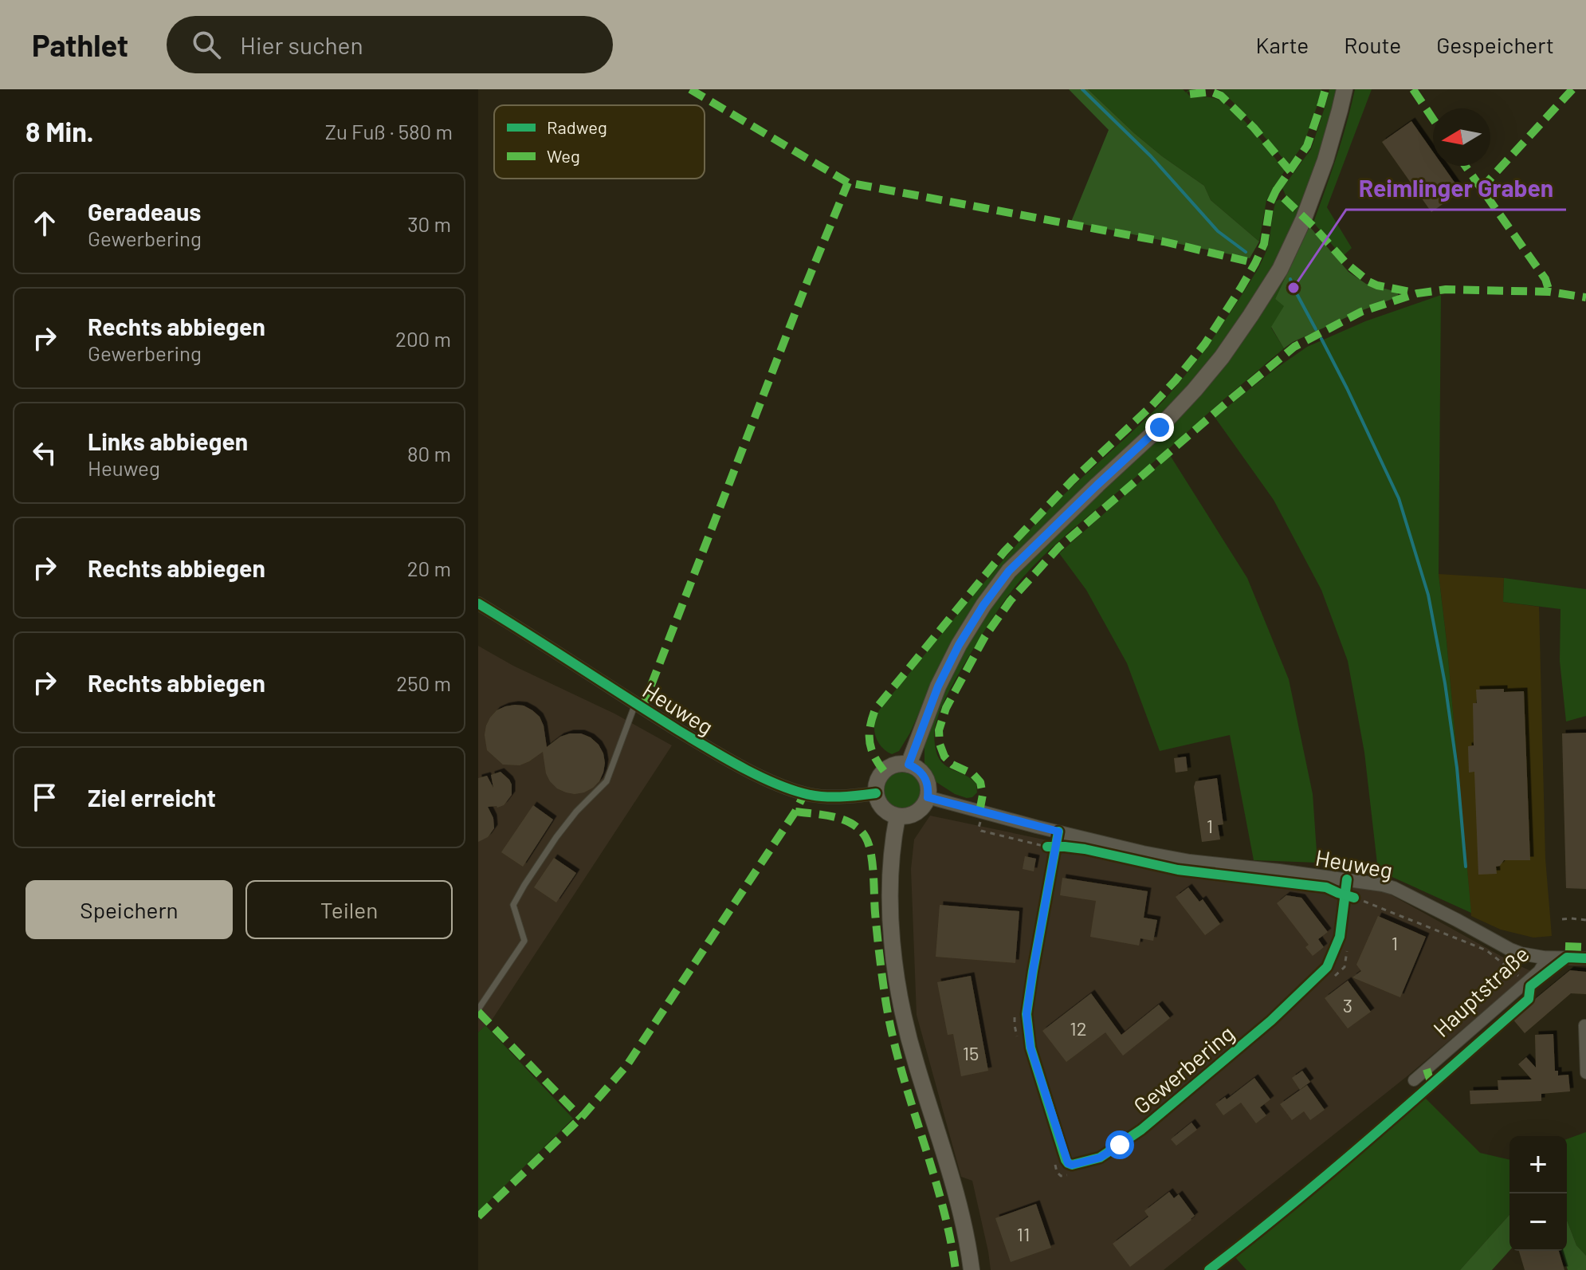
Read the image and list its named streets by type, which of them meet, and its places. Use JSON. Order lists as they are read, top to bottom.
{
  "streets": {
    "street": ["Heuweg", "Hauptstraße", "Gewerbering"]
  },
  "crossings": [
    ["Heuweg", "Hauptstraße"],
    ["Heuweg", "Gewerbering"]
  ],
  "places": ["Reimlinger Graben"],
  "house_numbers": [
    "1",
    "1",
    "3",
    "12",
    "15",
    "11"
  ],
  "legend": ["Radweg", "Weg"],
  "north": "left",
  "page": {
    "header": "Pathlet",
    "search": "Hier suchen",
    "nav": ["Karte", "Route", "Gespeichert"],
    "heading": ["8 Min.", "Zu Fuß · 580 m"],
    "list": [
      ["Geradeaus", "Gewerbering", "30 m"],
      ["Rechts abbiegen", "Gewerbering", "200 m"],
      ["Links abbiegen", "Heuweg", "80 m"],
      ["Rechts abbiegen", "20 m"],
      ["Rechts abbiegen", "250 m"],
      "Ziel erreicht"
    ],
    "buttons": ["Speichern", "Teilen"],
    "map_buttons": ["+", "−"]
  }
}
